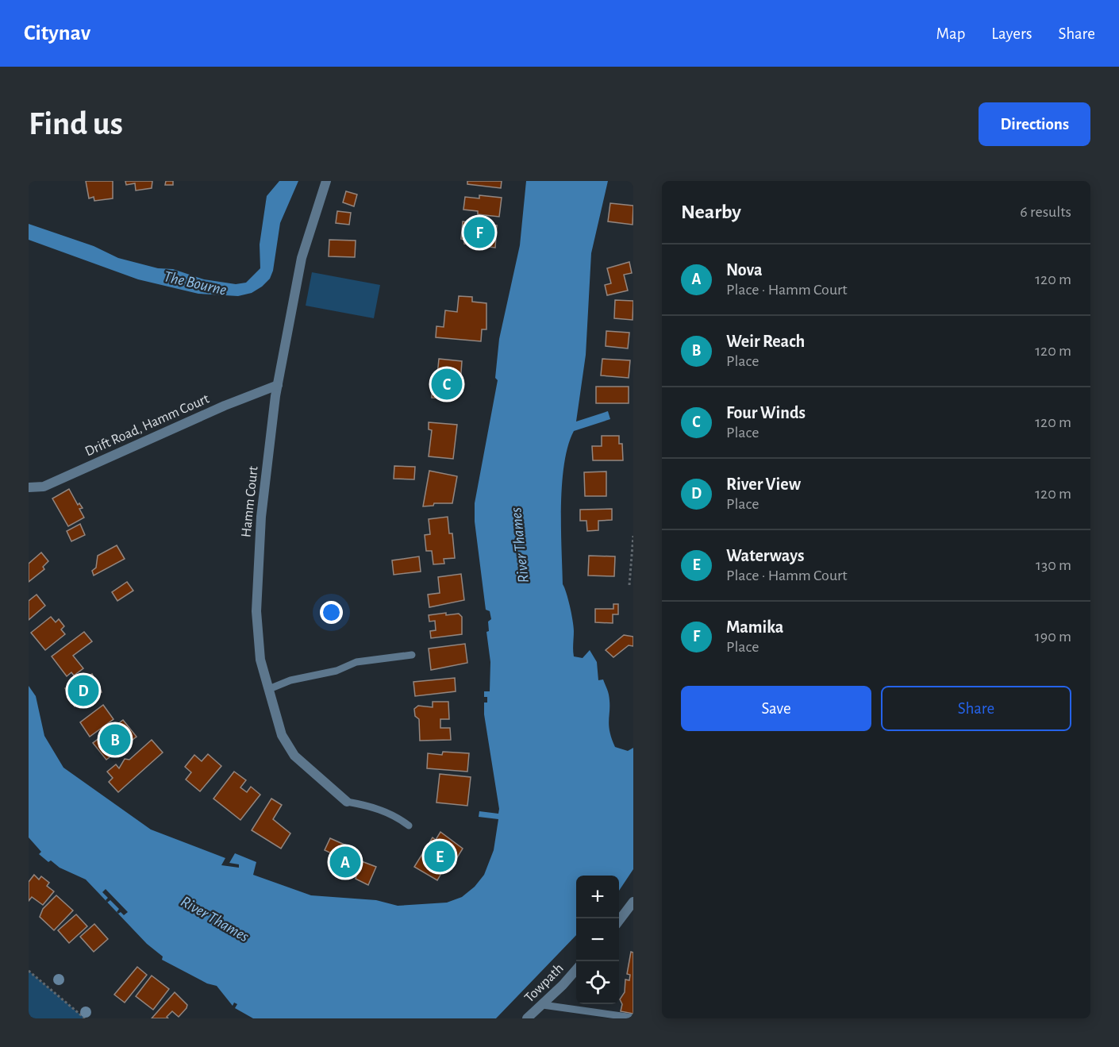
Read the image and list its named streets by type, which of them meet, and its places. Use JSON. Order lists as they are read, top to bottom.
{
  "streets": {
    "street": ["Drift Road, Hamm Court", "Hamm Court", "Towpath"]
  },
  "crossings": [
    ["Drift Road, Hamm Court", "Hamm Court"]
  ],
  "water": ["The Bourne", "River Thames"],
  "page": {
    "header": "Citynav",
    "nav": ["Map", "Layers", "Share"],
    "buttons": [
      "Directions",
      ["Save", "Share"]
    ],
    "title": "Find us",
    "heading": ["Nearby", "6 results"],
    "pins": [
      "F",
      "C",
      "D",
      "B",
      "E",
      "A"
    ],
    "list": [
      {
        "mark": "A",
        "name": "Nova",
        "note": "Place · Hamm Court",
        "value": "120 m"
      },
      {
        "mark": "B",
        "name": "Weir Reach",
        "note": "Place",
        "value": "120 m"
      },
      {
        "mark": "C",
        "name": "Four Winds",
        "note": "Place",
        "value": "120 m"
      },
      {
        "mark": "D",
        "name": "River View",
        "note": "Place",
        "value": "120 m"
      },
      {
        "mark": "E",
        "name": "Waterways",
        "note": "Place · Hamm Court",
        "value": "130 m"
      },
      {
        "mark": "F",
        "name": "Mamika",
        "note": "Place",
        "value": "190 m"
      }
    ],
    "map_buttons": ["+", "−"]
  }
}
